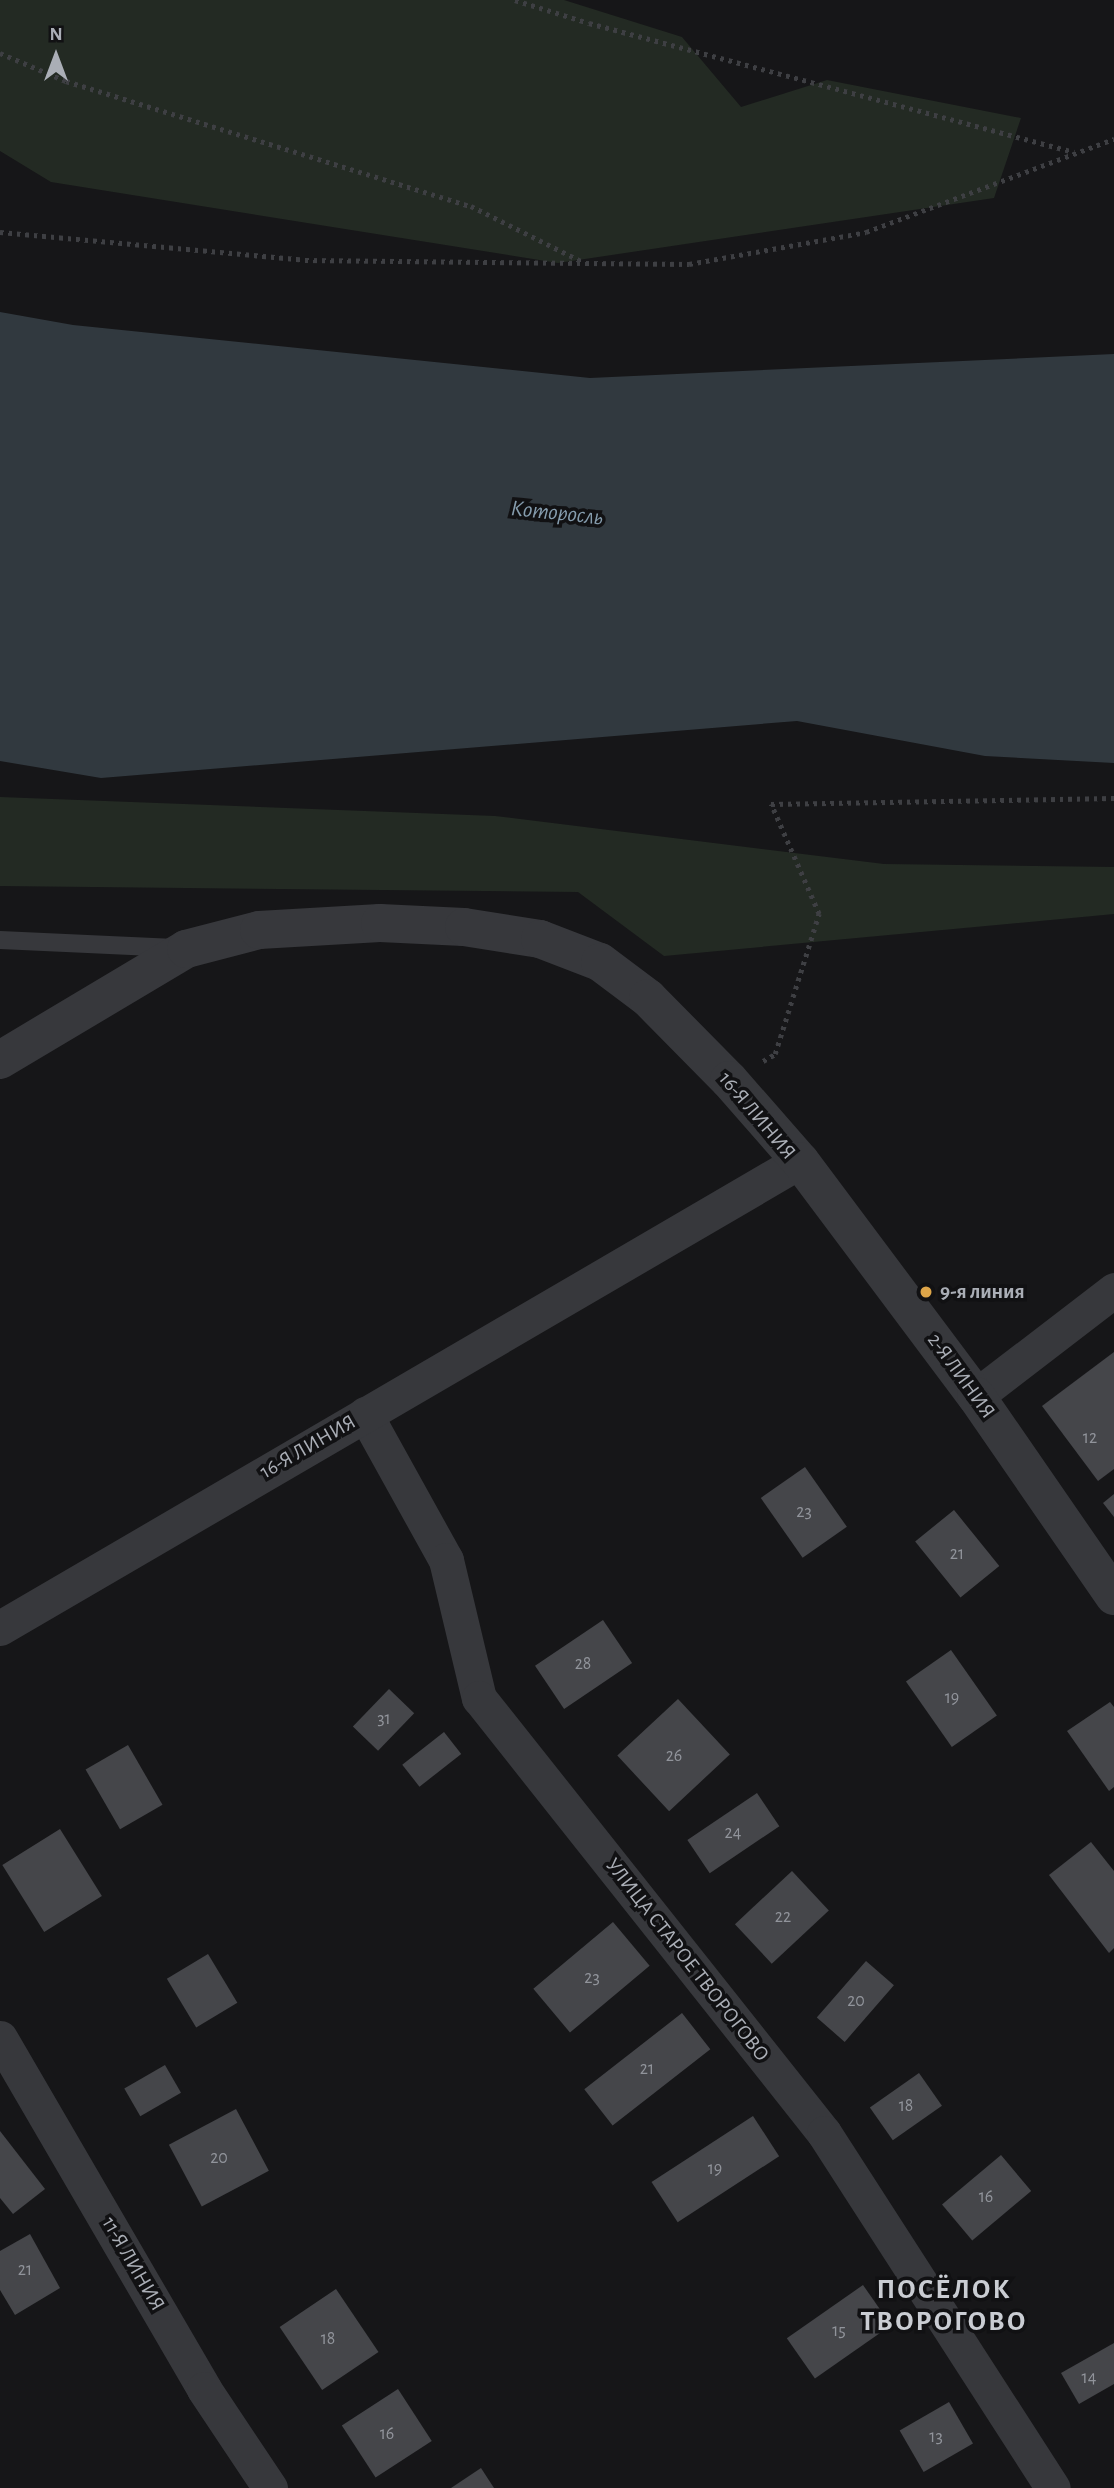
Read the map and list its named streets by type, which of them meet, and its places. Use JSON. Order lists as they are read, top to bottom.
{
  "streets": {
    "street": [
      "16-Я ЛИНИЯ",
      "2-Я ЛИНИЯ",
      "УЛИЦА СТАРОЕ ТВОРОГОВО",
      "11-Я ЛИНИЯ"
    ]
  },
  "crossings": [
    ["16-Я ЛИНИЯ", "2-Я ЛИНИЯ"],
    ["16-Я ЛИНИЯ", "УЛИЦА СТАРОЕ ТВОРОГОВО"]
  ],
  "districts": ["ПОСЁЛОК ТВОРОГОВО"],
  "water": ["Которосль"],
  "places": ["9-я линия"],
  "house_numbers": [
    "12",
    "23",
    "21",
    "28",
    "19",
    "31",
    "26",
    "24",
    "22",
    "23",
    "20",
    "21",
    "18",
    "20",
    "19",
    "16",
    "21",
    "15",
    "18",
    "14",
    "16",
    "13"
  ],
  "north": "top"
}
